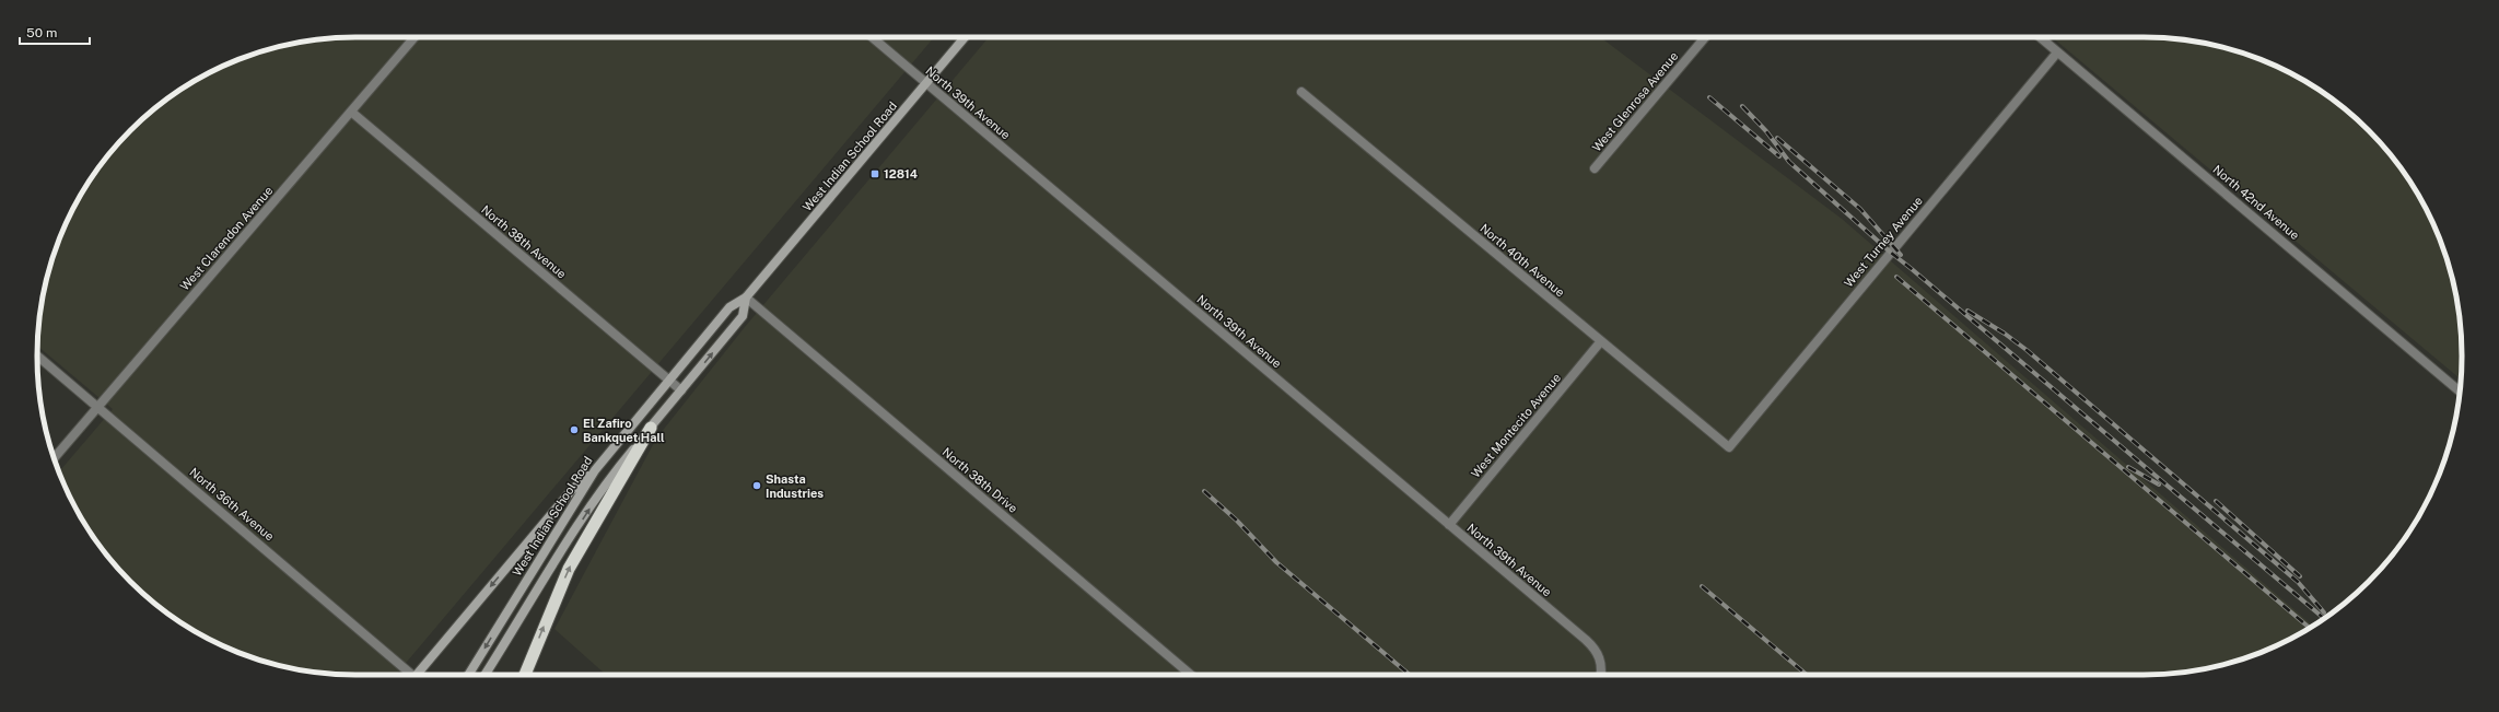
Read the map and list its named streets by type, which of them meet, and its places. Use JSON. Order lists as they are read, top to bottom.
{
  "streets": {
    "main road": ["West Indian School Road"],
    "street": [
      "West Glenrosa Avenue",
      "North 39th Avenue",
      "North 42nd Avenue",
      "West Clarendon Avenue",
      "North 38th Avenue",
      "West Turney Avenue",
      "North 40th Avenue",
      "West Montecito Avenue",
      "North 38th Drive",
      "North 36th Avenue"
    ]
  },
  "crossings": [
    ["North 39th Avenue", "West Indian School Road"],
    ["North 39th Avenue", "West Montecito Avenue"],
    ["West Indian School Road", "North 38th Avenue"],
    ["West Indian School Road", "North 38th Drive"],
    ["North 42nd Avenue", "West Turney Avenue"],
    ["West Clarendon Avenue", "North 38th Avenue"],
    ["West Clarendon Avenue", "North 36th Avenue"],
    ["West Turney Avenue", "North 40th Avenue"],
    ["North 40th Avenue", "West Montecito Avenue"]
  ],
  "places": {
    "transit": ["12814"],
    "other": ["El Zafiro Bankquet Hall", "Shasta Industries"]
  },
  "scale_bar": "50 m"
}
